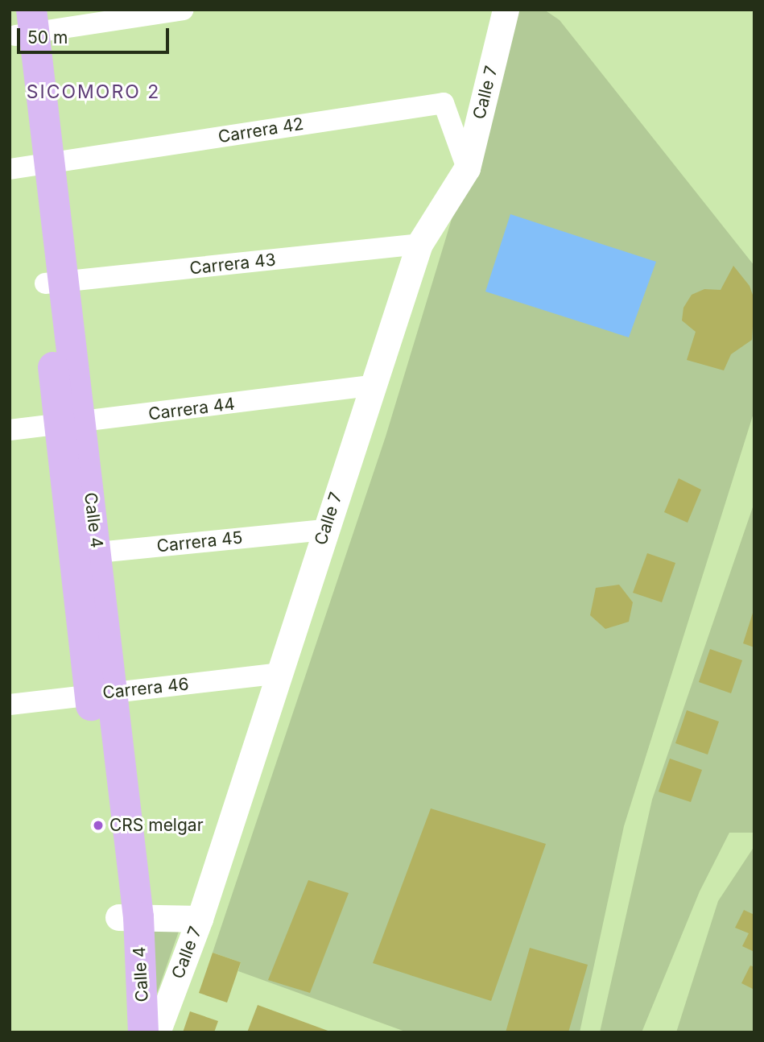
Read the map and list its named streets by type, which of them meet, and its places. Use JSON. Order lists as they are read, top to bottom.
{
  "streets": {
    "main road": ["Calle 4"],
    "street": [
      "Calle 7",
      "Carrera 42",
      "Carrera 43",
      "Carrera 44",
      "Carrera 45",
      "Carrera 46"
    ]
  },
  "crossings": [
    ["Calle 7", "Carrera 42"],
    ["Calle 7", "Carrera 43"],
    ["Calle 7", "Carrera 44"],
    ["Calle 7", "Carrera 45"],
    ["Calle 7", "Carrera 46"],
    ["Carrera 42", "Calle 4"],
    ["Carrera 43", "Calle 4"],
    ["Carrera 44", "Calle 4"],
    ["Calle 4", "Carrera 45"],
    ["Calle 4", "Carrera 46"]
  ],
  "districts": ["SICOMORO 2"],
  "places": ["CRS melgar"],
  "scale_bar": "50 m"
}
